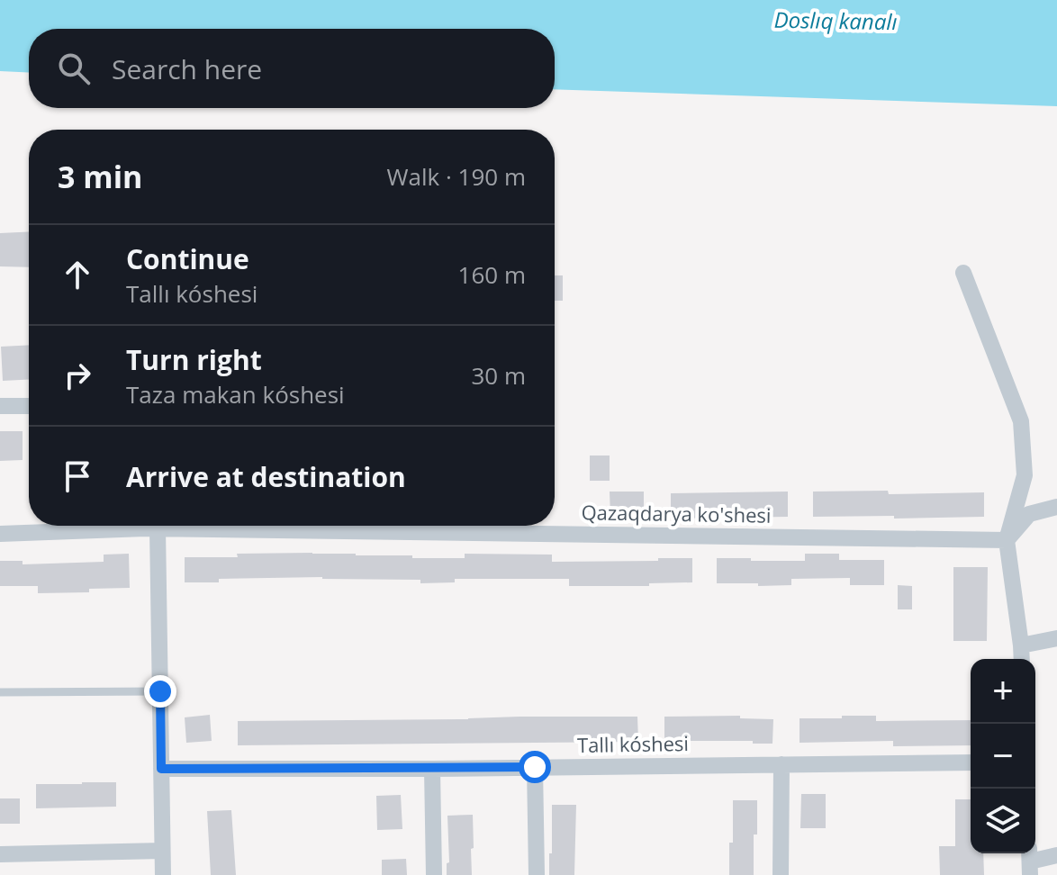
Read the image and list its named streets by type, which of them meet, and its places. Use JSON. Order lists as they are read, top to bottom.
{
  "streets": {
    "street": ["Qazaqdarya ko'shesi", "Tallı kóshesi"]
  },
  "water": ["Doslıq kanalı"],
  "page": {
    "search": "Search here",
    "heading": ["3 min", "Walk · 190 m"],
    "list": [
      ["Continue", "Tallı kóshesi", "160 m"],
      ["Turn right", "Taza makan kóshesi", "30 m"],
      "Arrive at destination"
    ],
    "map_buttons": ["+", "−"]
  }
}
